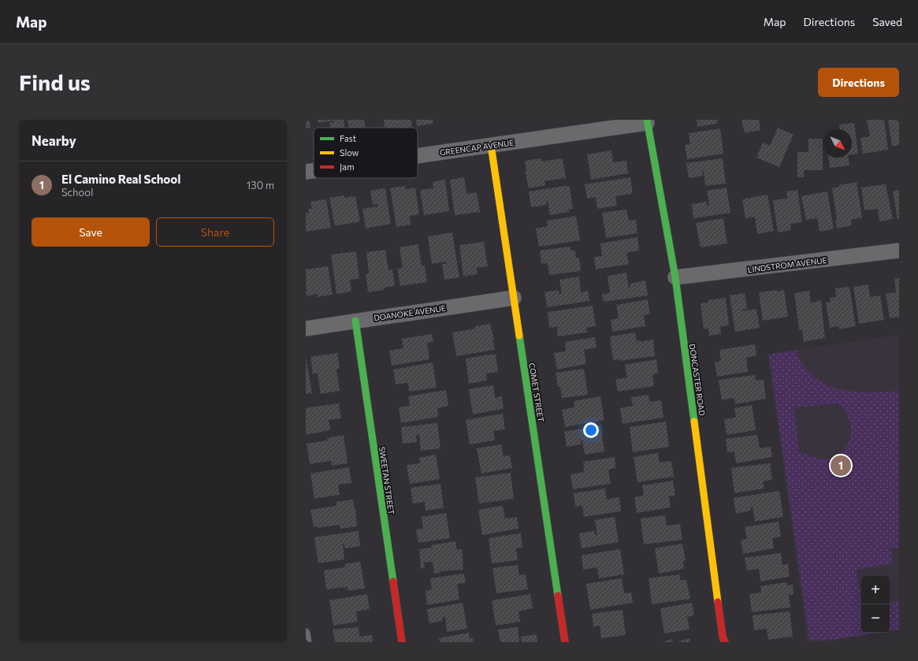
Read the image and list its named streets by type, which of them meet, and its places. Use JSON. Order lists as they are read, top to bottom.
{
  "streets": {
    "street": [
      "GREENCAP AVENUE",
      "LINDSTROM AVENUE",
      "DOANOKE AVENUE",
      "DONCASTER ROAD",
      "COMET STREET",
      "SWEETAN STREET"
    ]
  },
  "crossings": [
    ["GREENCAP AVENUE", "DONCASTER ROAD"],
    ["GREENCAP AVENUE", "COMET STREET"],
    ["LINDSTROM AVENUE", "DONCASTER ROAD"],
    ["DOANOKE AVENUE", "COMET STREET"],
    ["DOANOKE AVENUE", "SWEETAN STREET"]
  ],
  "legend": ["Fast", "Slow", "Jam"],
  "north": "bottom right",
  "page": {
    "header": "Map",
    "nav": ["Map", "Directions", "Saved"],
    "buttons": [
      "Directions",
      ["Save", "Share"]
    ],
    "title": "Find us",
    "heading": "Nearby",
    "list": [
      {
        "mark": "1",
        "name": "El Camino Real School",
        "note": "School",
        "value": "130 m"
      }
    ],
    "pins": "1",
    "map_buttons": ["+", "−"]
  }
}
